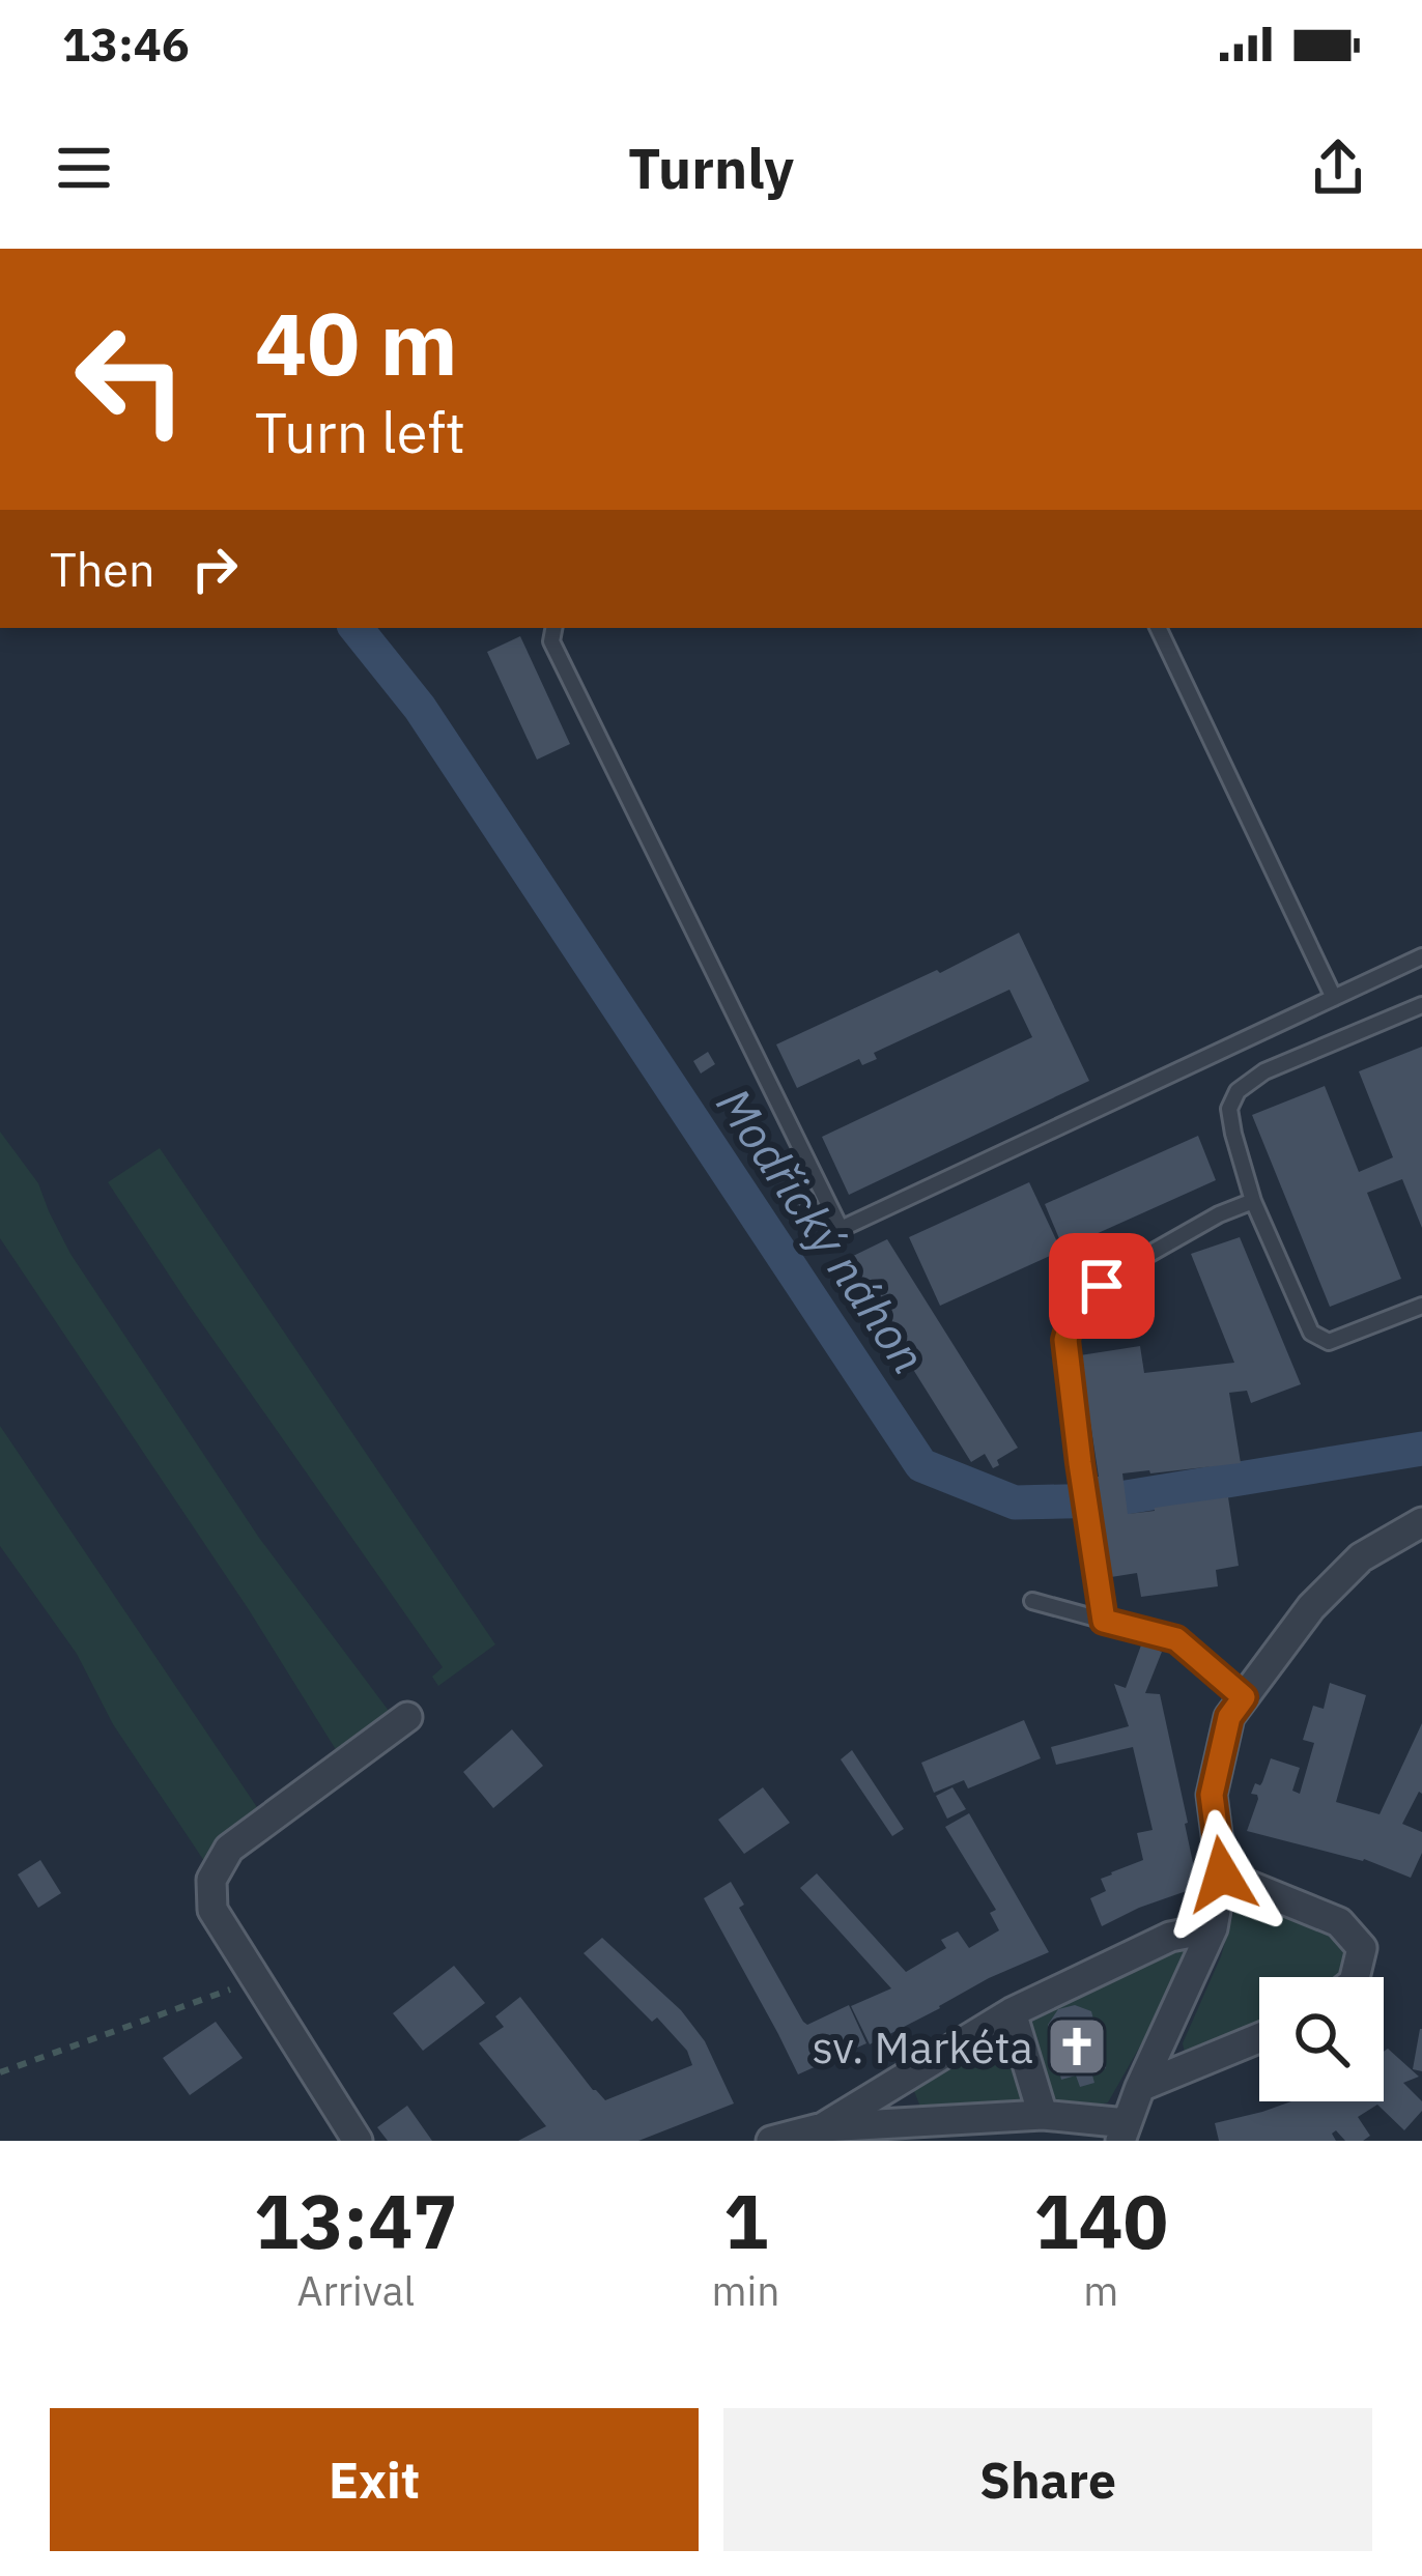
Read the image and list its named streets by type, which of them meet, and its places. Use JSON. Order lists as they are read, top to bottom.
{
  "water": ["Modřický náhon"],
  "places": {
    "church": ["sv. Markéta"]
  },
  "page": {
    "status": "13:46",
    "header": "Turnly",
    "turn": ["40 m", "Turn left"],
    "then": "Then",
    "eta": [
      "13:47",
      "Arrival",
      "1",
      "min",
      "140",
      "m"
    ],
    "buttons": ["Exit", "Share"]
  }
}
